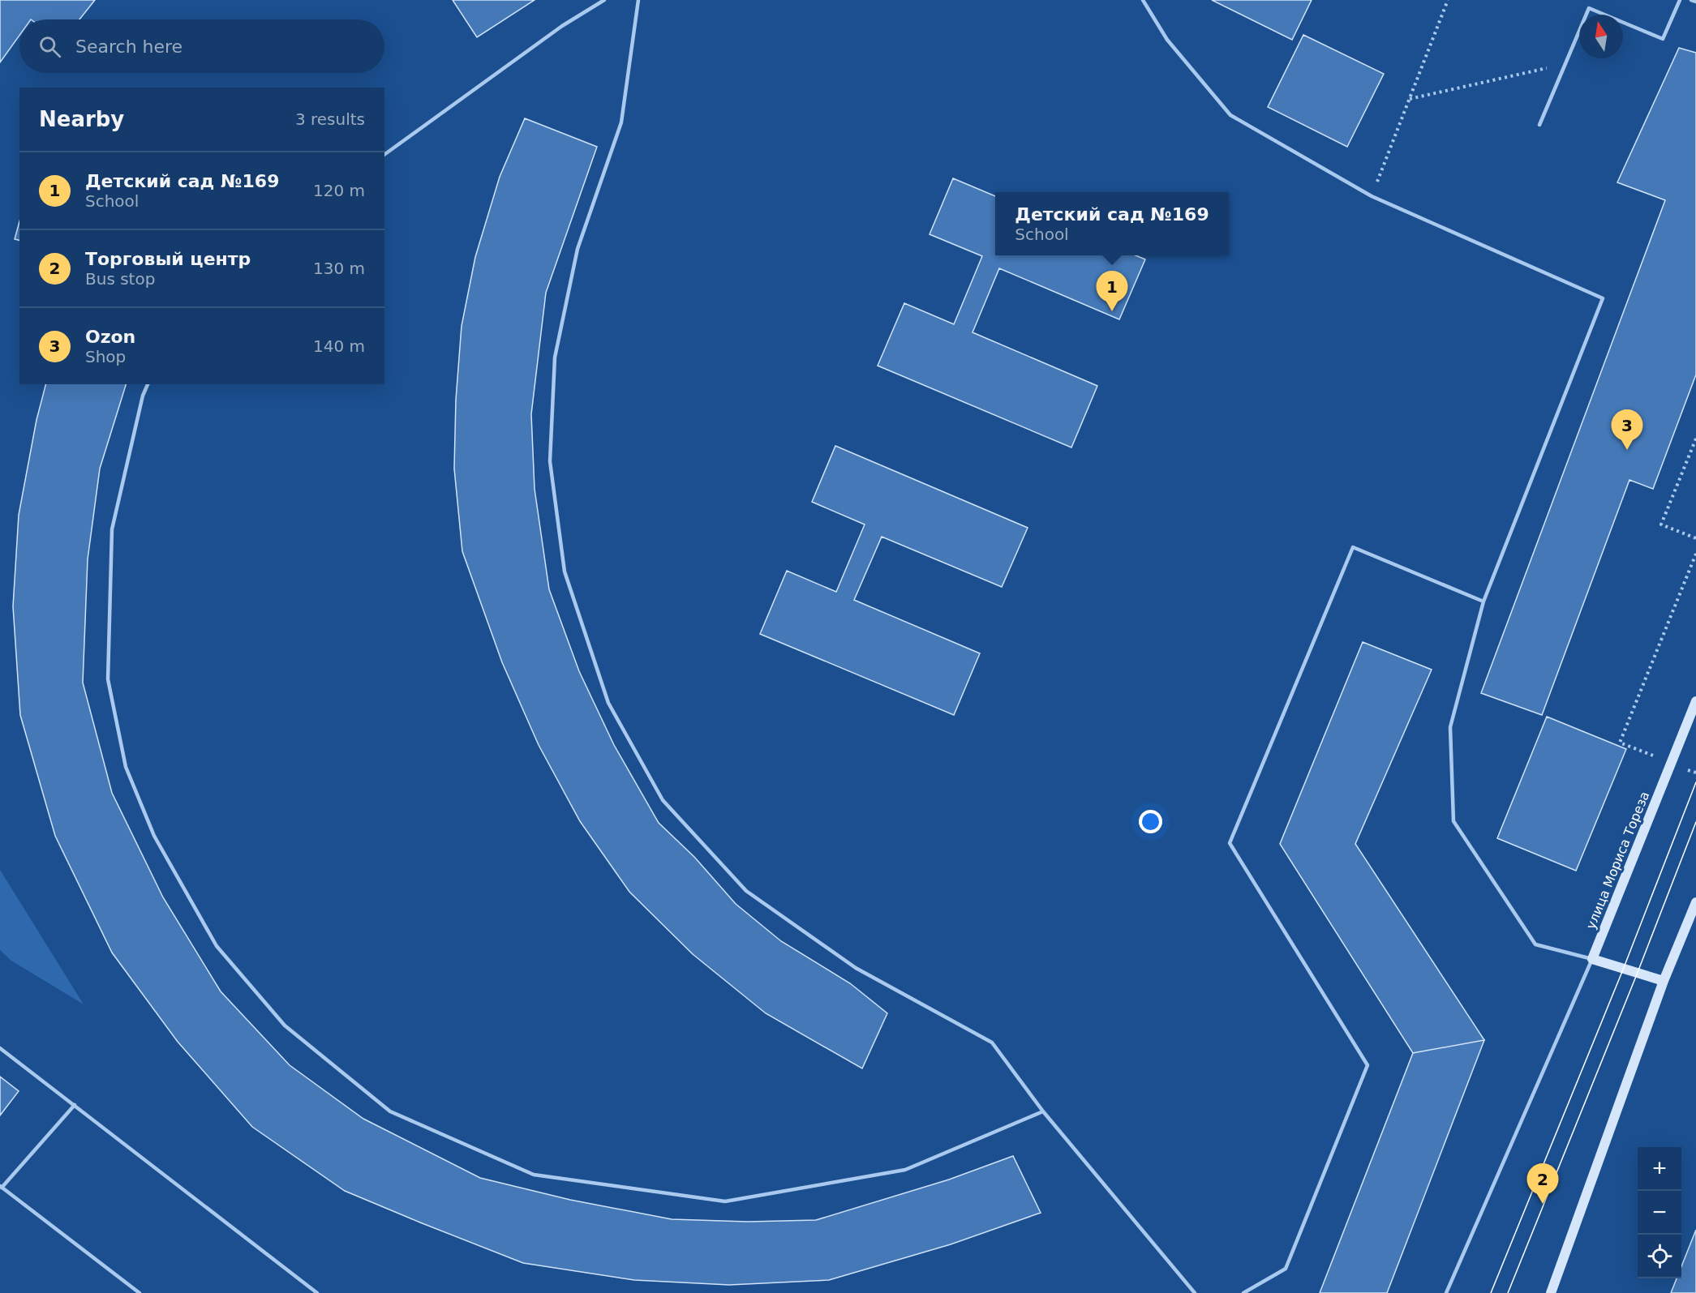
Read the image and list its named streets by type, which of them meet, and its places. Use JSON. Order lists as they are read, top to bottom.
{
  "streets": {
    "street": ["улица Мориса Тореза"]
  },
  "north": "top",
  "page": {
    "search": "Search here",
    "heading": ["Nearby", "3 results"],
    "list": [
      {
        "mark": "1",
        "name": "Детский сад №169",
        "note": "School",
        "value": "120 m"
      },
      {
        "mark": "2",
        "name": "Торговый центр",
        "note": "Bus stop",
        "value": "130 m"
      },
      {
        "mark": "3",
        "name": "Ozon",
        "note": "Shop",
        "value": "140 m"
      }
    ],
    "popup": ["Детский сад №169", "School"],
    "pins": ["1", "3", "2"],
    "map_buttons": ["+", "−"]
  }
}
